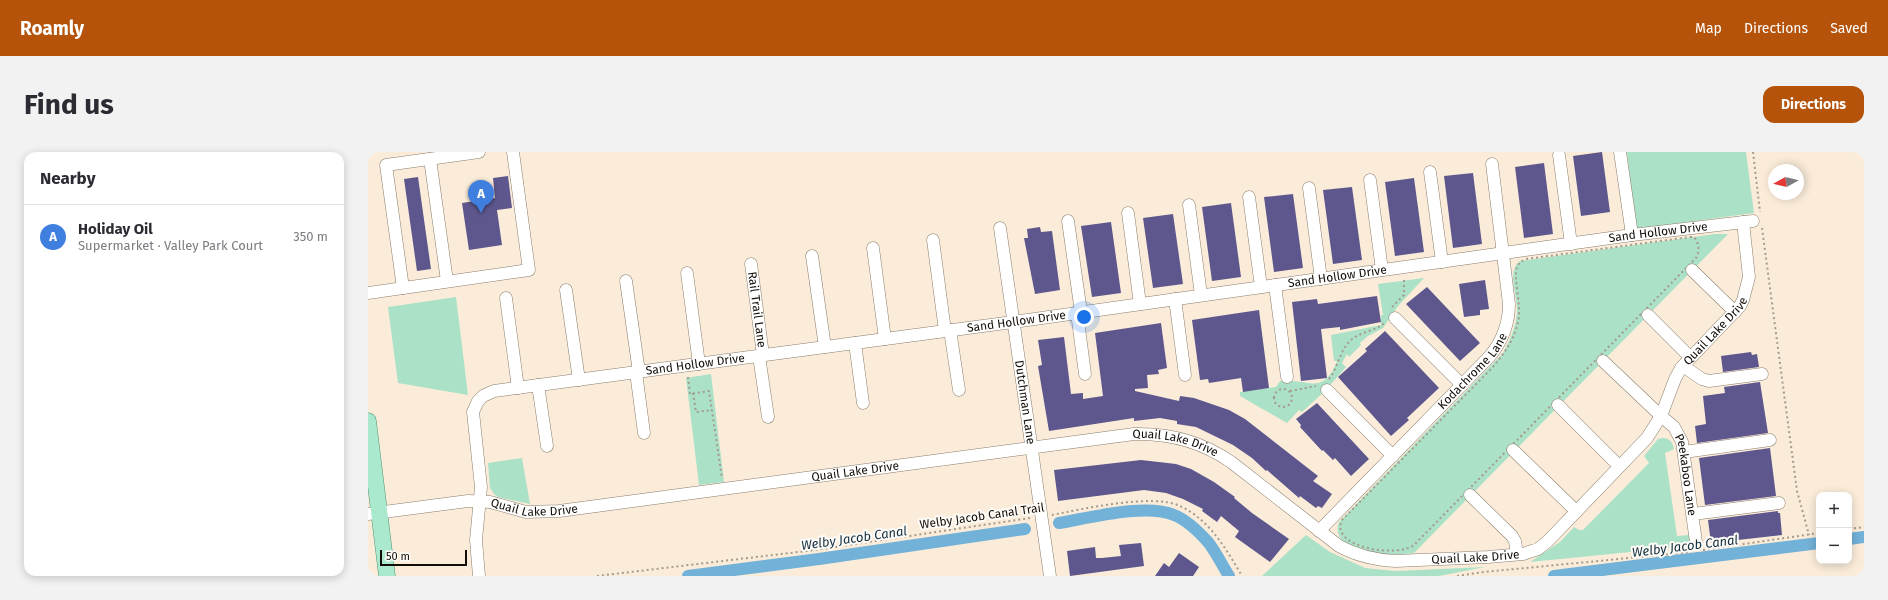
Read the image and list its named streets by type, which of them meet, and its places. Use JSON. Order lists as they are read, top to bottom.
{
  "streets": {
    "street": [
      "Sand Hollow Drive",
      "Rail Trail Lane",
      "Quail Lake Drive",
      "Kodachrome Lane",
      "Dutchman Lane",
      "Peekaboo Lane"
    ],
    "path": ["Welby Jacob Canal Trail"]
  },
  "crossings": [
    ["Sand Hollow Drive", "Rail Trail Lane"],
    ["Sand Hollow Drive", "Quail Lake Drive"],
    ["Sand Hollow Drive", "Kodachrome Lane"],
    ["Sand Hollow Drive", "Dutchman Lane"],
    ["Quail Lake Drive", "Kodachrome Lane"],
    ["Quail Lake Drive", "Dutchman Lane"],
    ["Quail Lake Drive", "Peekaboo Lane"],
    ["Dutchman Lane", "Welby Jacob Canal Trail"]
  ],
  "water": ["Welby Jacob Canal"],
  "scale_bar": "50 m",
  "north": "left",
  "page": {
    "header": "Roamly",
    "nav": ["Map", "Directions", "Saved"],
    "buttons": "Directions",
    "title": "Find us",
    "heading": "Nearby",
    "pins": "A",
    "list": [
      {
        "mark": "A",
        "name": "Holiday Oil",
        "note": "Supermarket · Valley Park Court",
        "value": "350 m"
      }
    ],
    "map_buttons": ["+", "−"],
    "scale": "50 m"
  }
}
